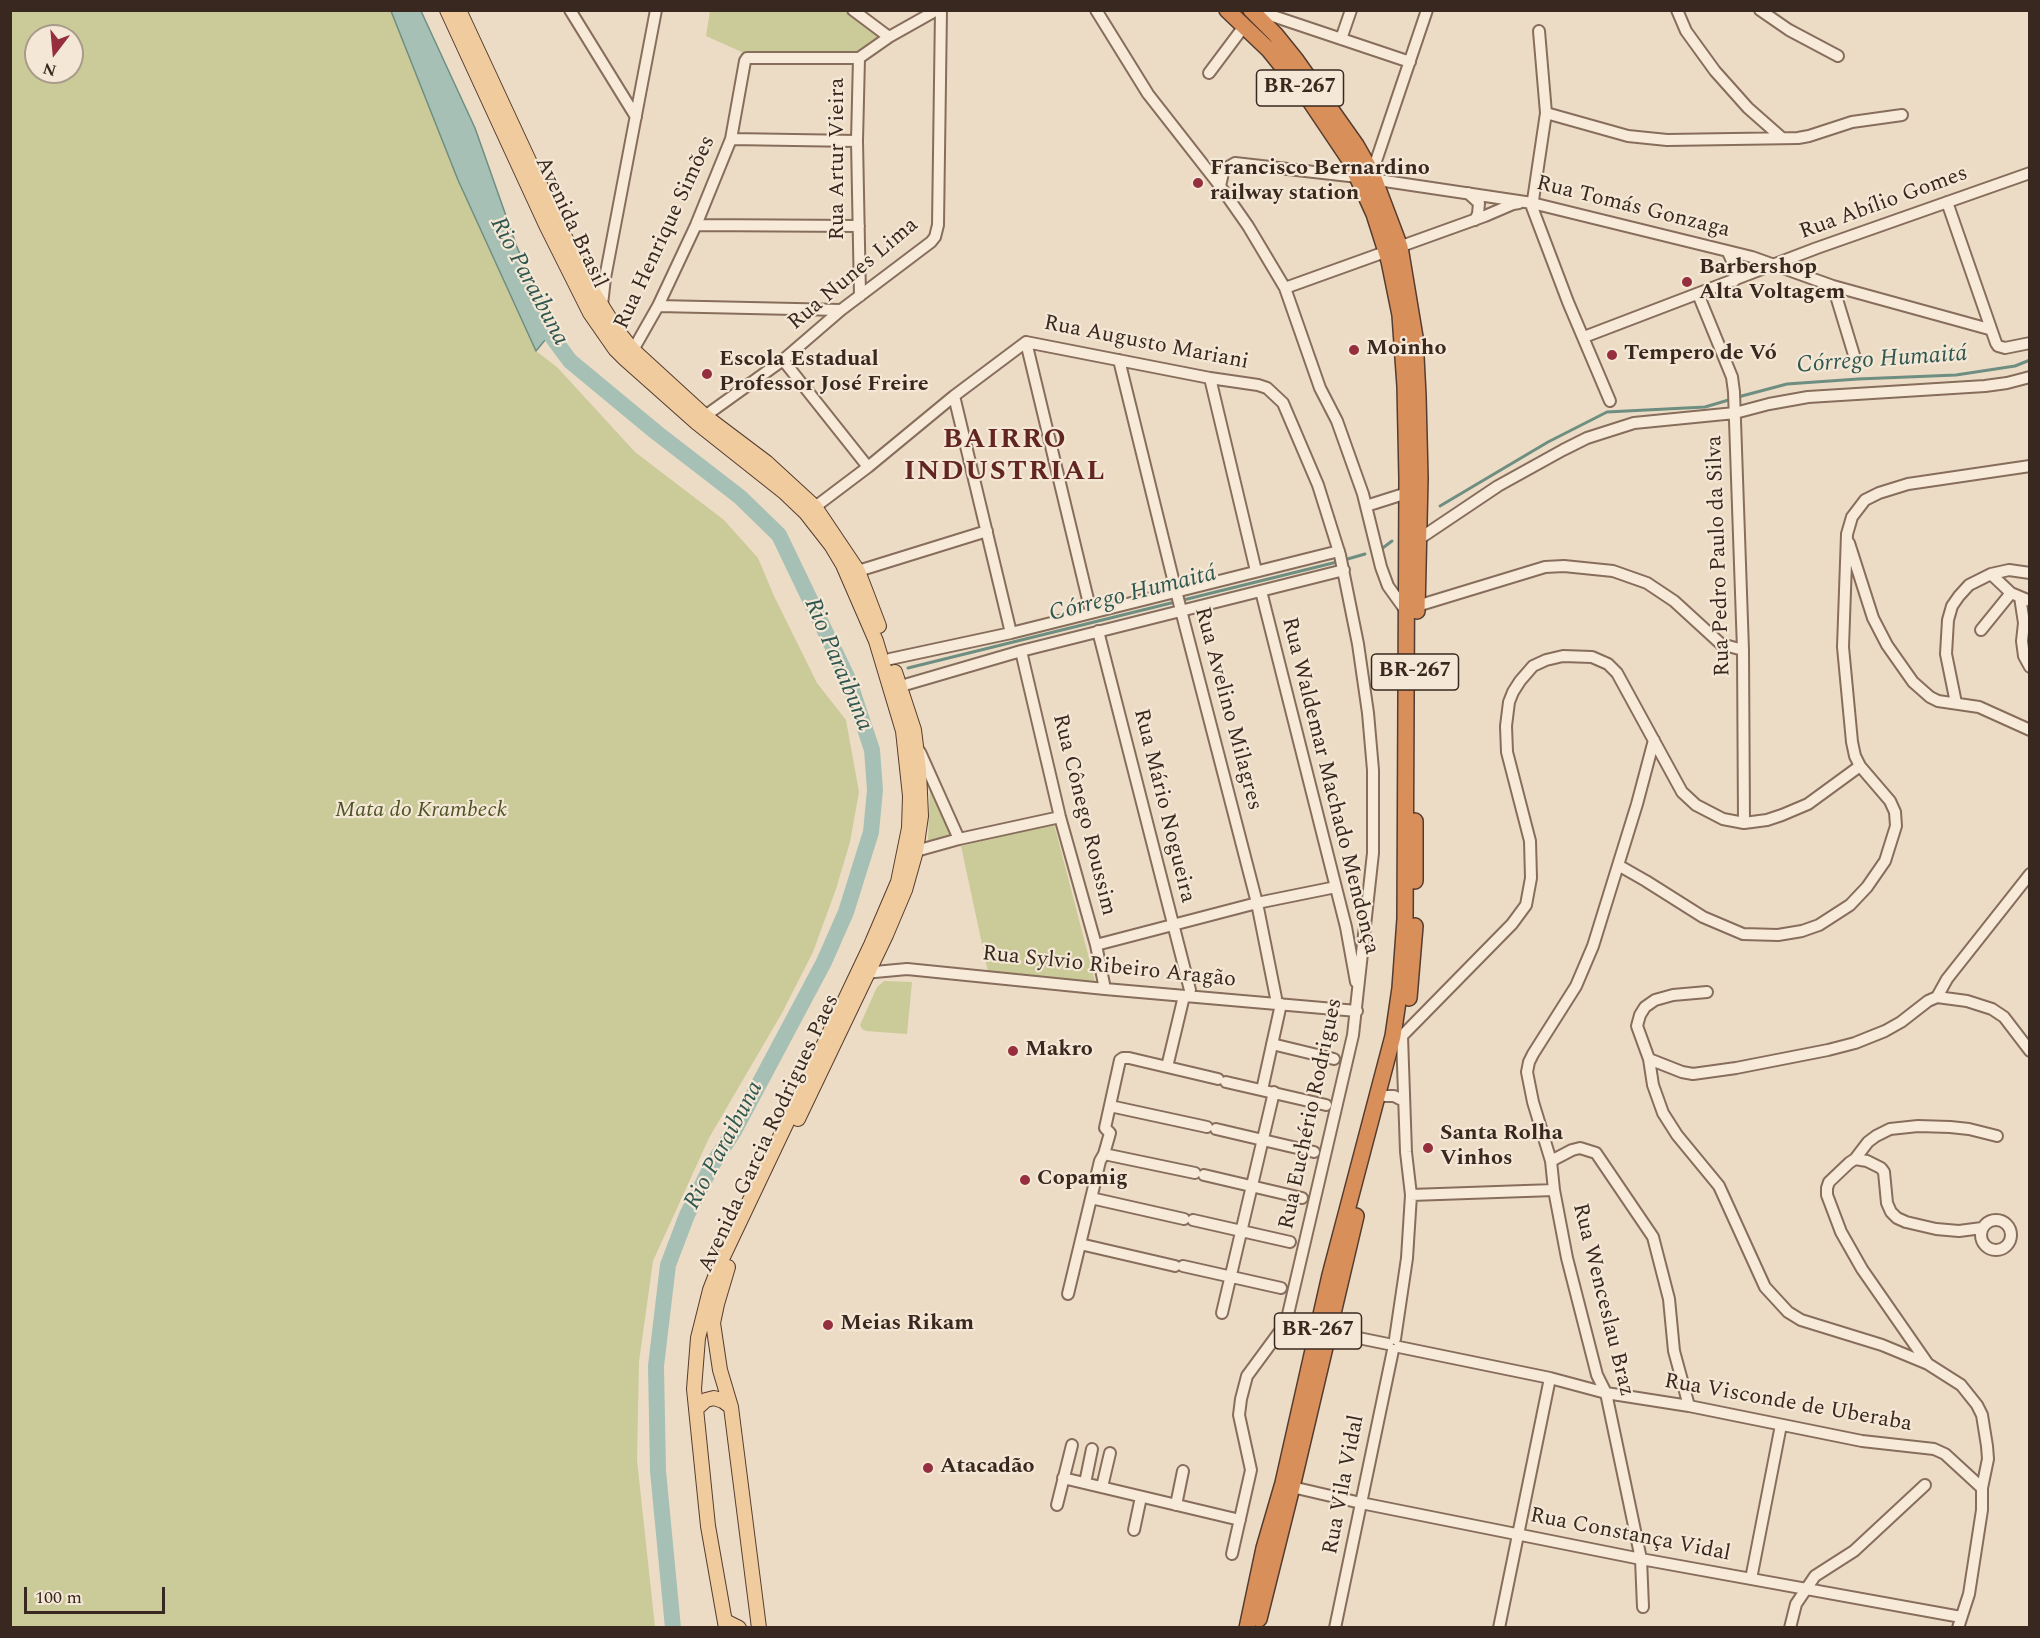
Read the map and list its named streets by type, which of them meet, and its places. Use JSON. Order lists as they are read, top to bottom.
{
  "streets": {
    "highway": ["BR-267"],
    "main road": ["Avenida Brasil", "Avenida Garcia Rodrigues Paes"],
    "street": [
      "Rua Artur Vieira",
      "Rua Abílio Gomes",
      "Rua Tomás Gonzaga",
      "Rua Henrique Simões",
      "Rua Nunes Lima",
      "Rua Augusto Mariani",
      "Rua Pedro Paulo da Silva",
      "Rua Avelino Milagres",
      "Rua Waldemar Machado Mendonça",
      "Rua Mário Nogueira",
      "Rua Cônego Roussim",
      "Rua Sylvio Ribeiro Aragão",
      "Rua Euchério Rodrigues",
      "Rua Wenceslau Braz",
      "Rua Visconde de Uberaba",
      "Rua Vila Vidal",
      "Rua Constança Vidal"
    ]
  },
  "crossings": [
    ["BR-267", "Rua Tomás Gonzaga"],
    ["BR-267", "Rua Visconde de Uberaba"],
    ["BR-267", "Rua Vila Vidal"],
    ["BR-267", "Rua Constança Vidal"],
    ["Rua Artur Vieira", "Rua Henrique Simões"],
    ["Rua Artur Vieira", "Rua Nunes Lima"],
    ["Rua Abílio Gomes", "Rua Tomás Gonzaga"],
    ["Rua Abílio Gomes", "Rua Pedro Paulo da Silva"],
    ["Avenida Brasil", "Rua Henrique Simões"],
    ["Avenida Brasil", "Rua Nunes Lima"],
    ["Avenida Brasil", "Avenida Garcia Rodrigues Paes"],
    ["Rua Nunes Lima", "Avenida Garcia Rodrigues Paes"],
    ["Rua Augusto Mariani", "Rua Avelino Milagres"],
    ["Rua Augusto Mariani", "Rua Euchério Rodrigues"],
    ["Rua Augusto Mariani", "Avenida Garcia Rodrigues Paes"],
    ["Rua Avelino Milagres", "Rua Sylvio Ribeiro Aragão"],
    ["Rua Waldemar Machado Mendonça", "Rua Euchério Rodrigues"],
    ["Rua Mário Nogueira", "Rua Sylvio Ribeiro Aragão"],
    ["Rua Cônego Roussim", "Rua Sylvio Ribeiro Aragão"],
    ["Rua Sylvio Ribeiro Aragão", "Rua Euchério Rodrigues"],
    ["Rua Sylvio Ribeiro Aragão", "Avenida Garcia Rodrigues Paes"],
    ["Rua Wenceslau Braz", "Rua Visconde de Uberaba"],
    ["Rua Wenceslau Braz", "Rua Constança Vidal"],
    ["Rua Visconde de Uberaba", "Rua Vila Vidal"],
    ["Rua Vila Vidal", "Rua Constança Vidal"]
  ],
  "districts": ["BAIRRO INDUSTRIAL"],
  "water": ["Rio Paraibuna", "Córrego Humaitá"],
  "parks": ["Mata do Krambeck"],
  "places": [
    "Francisco Bernardino railway station",
    "Barbershop Alta Voltagem",
    "Moinho",
    "Tempero de Vó",
    "Escola Estadual Professor José Freire",
    "Makro",
    "Santa Rolha Vinhos",
    "Copamig",
    "Meias Rikam",
    "Atacadão"
  ],
  "scale_bar": "100 m",
  "north": "bottom"
}
